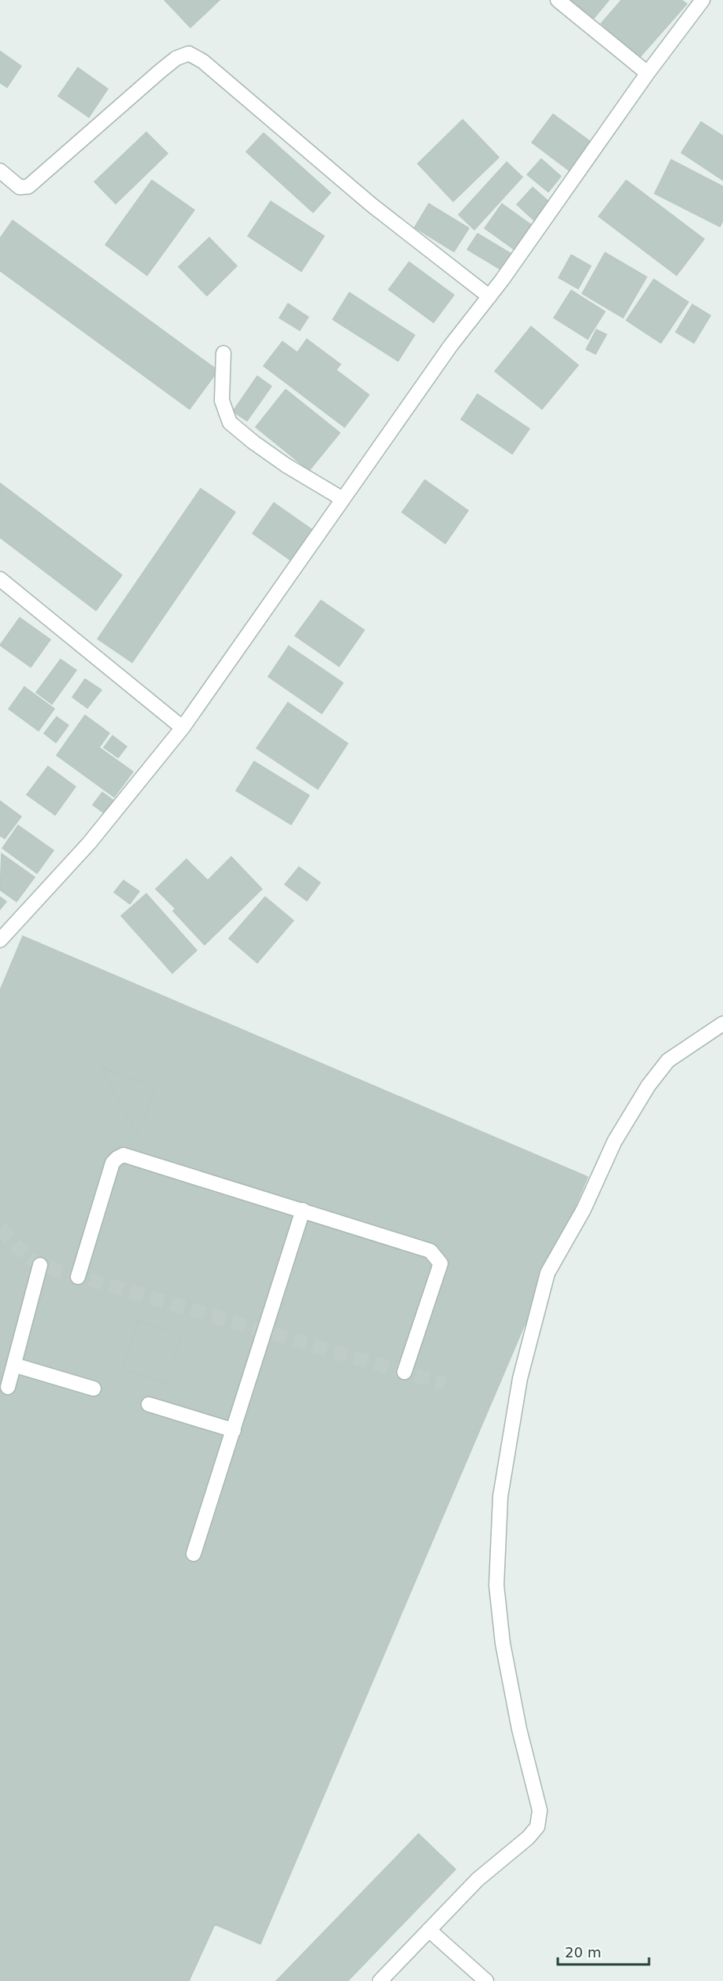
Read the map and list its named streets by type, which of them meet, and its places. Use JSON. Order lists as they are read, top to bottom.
{
  "scale_bar": "20 m"
}
